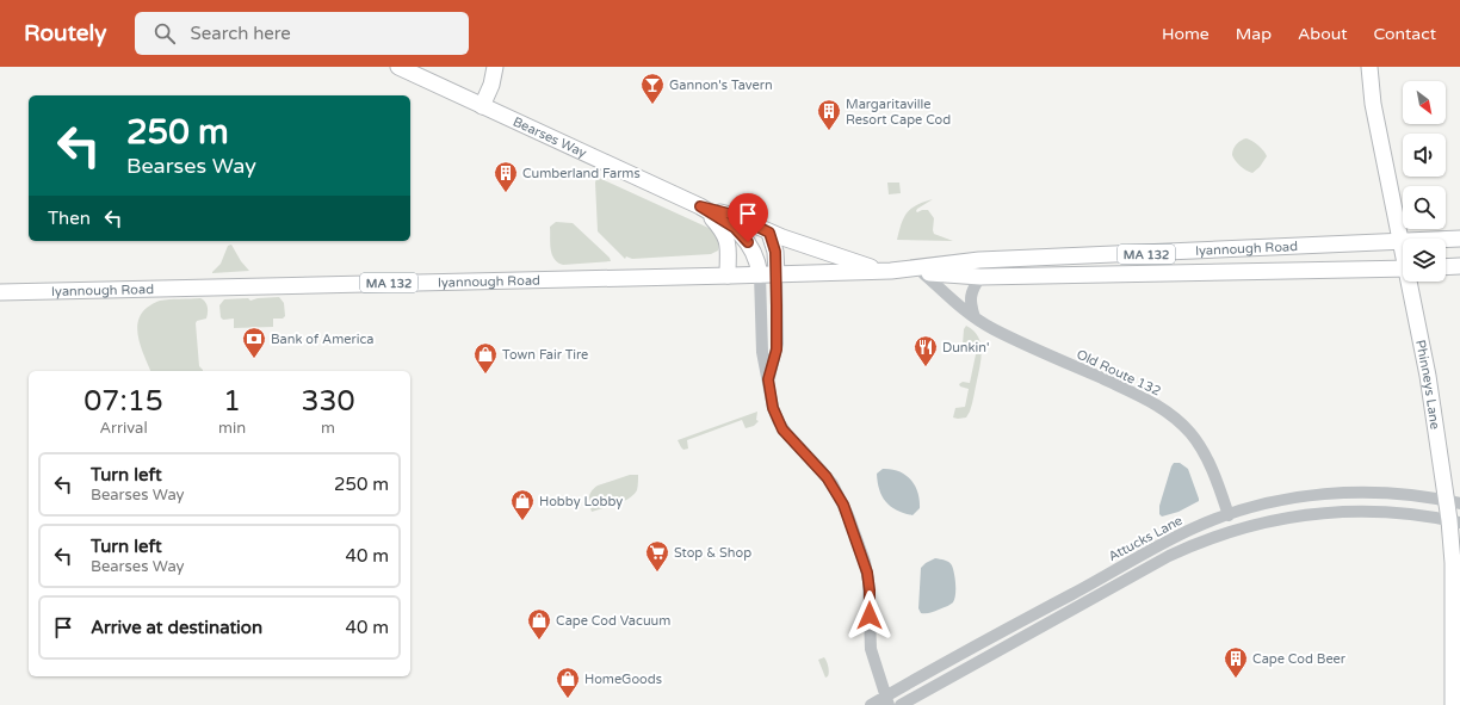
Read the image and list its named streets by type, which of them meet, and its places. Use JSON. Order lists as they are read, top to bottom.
{
  "streets": {
    "main road": [
      "Bearses Way",
      "Iyannough Road",
      "MA 132",
      "Phinneys Lane"
    ],
    "street": ["Old Route 132", "Attucks Lane"]
  },
  "crossings": [
    ["Bearses Way", "Iyannough Road"],
    ["Bearses Way", "Attucks Lane"],
    ["Iyannough Road", "Old Route 132"],
    ["Iyannough Road", "Phinneys Lane"],
    ["Old Route 132", "Attucks Lane"],
    ["Phinneys Lane", "Attucks Lane"]
  ],
  "places": {
    "bar": ["Gannon's Tavern"],
    "building": ["Margaritaville Resort Cape Cod", "Cumberland Farms", "Cape Cod Beer"],
    "bank": ["Bank of America"],
    "restaurant": ["Dunkin'"],
    "shop": [
      "Town Fair Tire",
      "Hobby Lobby",
      "Cape Cod Vacuum",
      "HomeGoods"
    ],
    "supermarket": ["Stop & Shop"]
  },
  "north": "bottom right",
  "page": {
    "header": "Routely",
    "search": "Search here",
    "nav": [
      "Home",
      "Map",
      "About",
      "Contact"
    ],
    "turn": ["250 m", "Bearses Way"],
    "then": "Then",
    "eta": [
      "07:15",
      "Arrival",
      "1",
      "min",
      "330",
      "m"
    ],
    "list": [
      {
        "name": "Turn left",
        "note": "Bearses Way",
        "value": "250 m"
      },
      {
        "name": "Turn left",
        "note": "Bearses Way",
        "value": "40 m"
      },
      {
        "name": "Arrive at destination",
        "value": "40 m"
      }
    ]
  }
}
